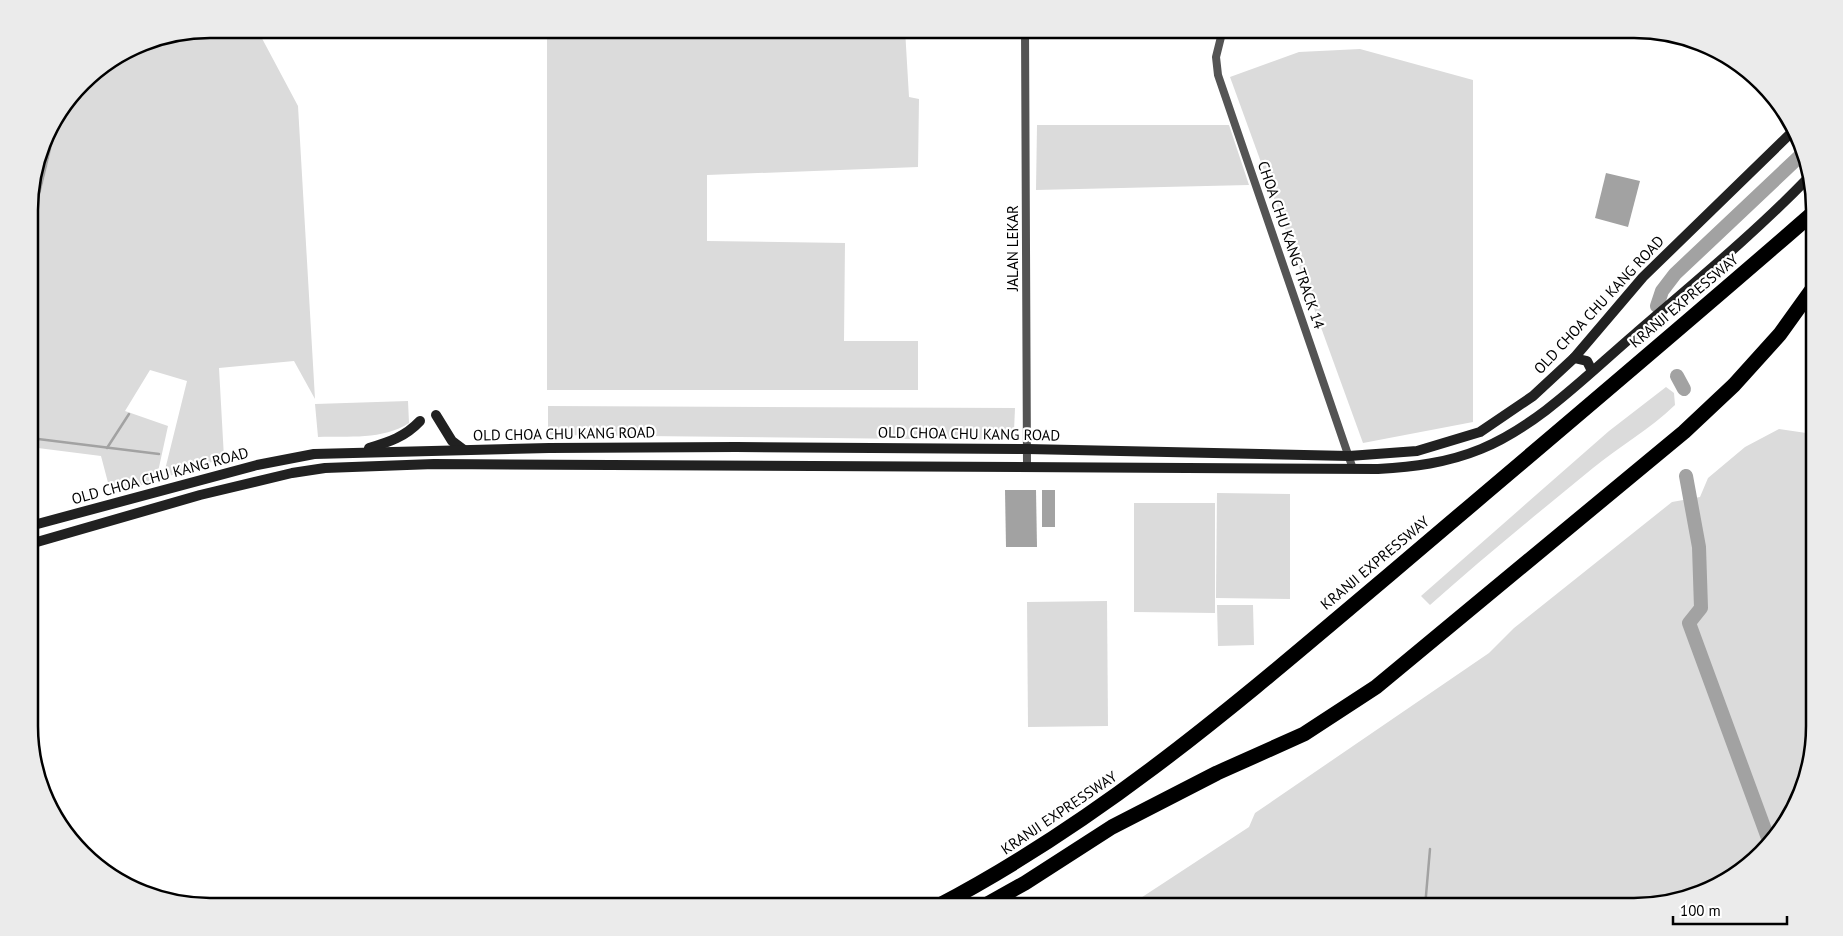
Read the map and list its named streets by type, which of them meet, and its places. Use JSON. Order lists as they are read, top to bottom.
{
  "streets": {
    "highway": ["KRANJI EXPRESSWAY"],
    "main road": ["OLD CHOA CHU KANG ROAD"],
    "street": ["CHOA CHU KANG TRACK 14", "JALAN LEKAR"]
  },
  "crossings": [
    ["CHOA CHU KANG TRACK 14", "OLD CHOA CHU KANG ROAD"],
    ["JALAN LEKAR", "OLD CHOA CHU KANG ROAD"]
  ],
  "scale_bar": "100 m"
}
